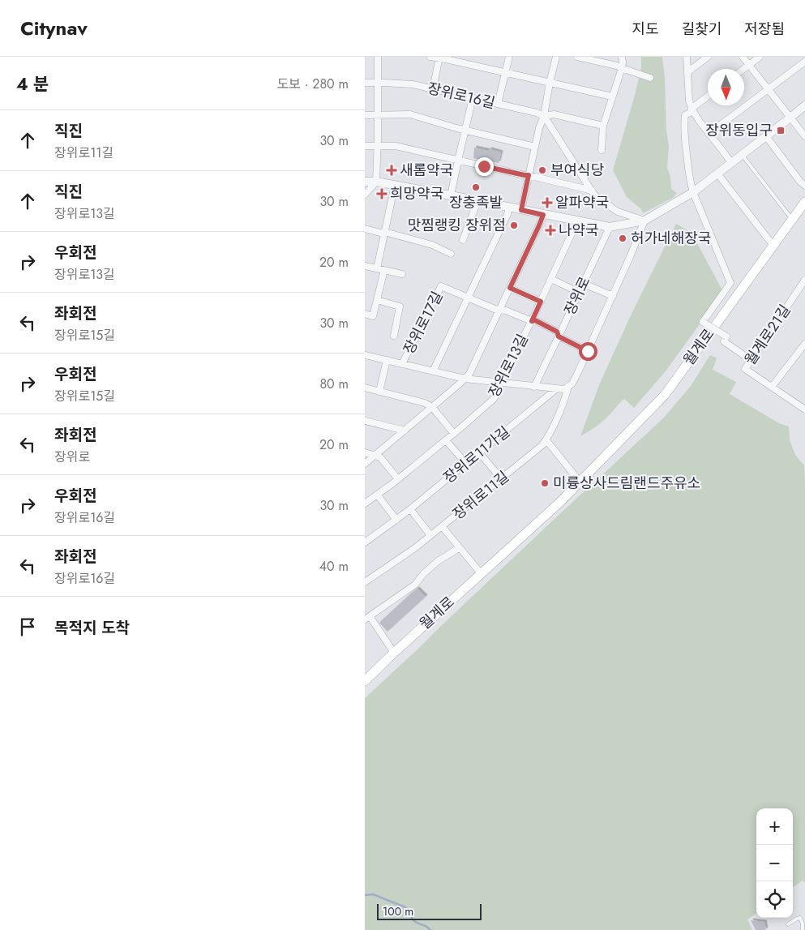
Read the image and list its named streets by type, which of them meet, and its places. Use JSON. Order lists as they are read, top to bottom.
{
  "streets": {
    "main road": ["월계로"],
    "street": [
      "장위로16길",
      "장위로",
      "장위로17길",
      "월계로21길",
      "장위로13길",
      "장위로11가길",
      "장위로11길"
    ]
  },
  "crossings": [
    ["장위로", "장위로13길"],
    ["월계로21길", "월계로"]
  ],
  "places": {
    "transit": ["장위동입구"],
    "health": [
      "새롬약국",
      "희망약국",
      "알파약국",
      "나약국"
    ],
    "other": [
      "부여식당",
      "장충족발",
      "맛찜랭킹 장위점",
      "허가네해장국",
      "미륭상사드림랜드주유소"
    ]
  },
  "scale_bar": "100 m",
  "north": "bottom",
  "page": {
    "header": "Citynav",
    "nav": ["지도", "길찾기", "저장됨"],
    "heading": ["4 분", "도보 · 280 m"],
    "list": [
      ["직진", "장위로11길", "30 m"],
      ["직진", "장위로13길", "30 m"],
      ["우회전", "장위로13길", "20 m"],
      ["좌회전", "장위로15길", "30 m"],
      ["우회전", "장위로15길", "80 m"],
      ["좌회전", "장위로", "20 m"],
      ["우회전", "장위로16길", "30 m"],
      ["좌회전", "장위로16길", "40 m"],
      "목적지 도착"
    ],
    "map_buttons": ["+", "−"],
    "scale": "100 m"
  }
}
